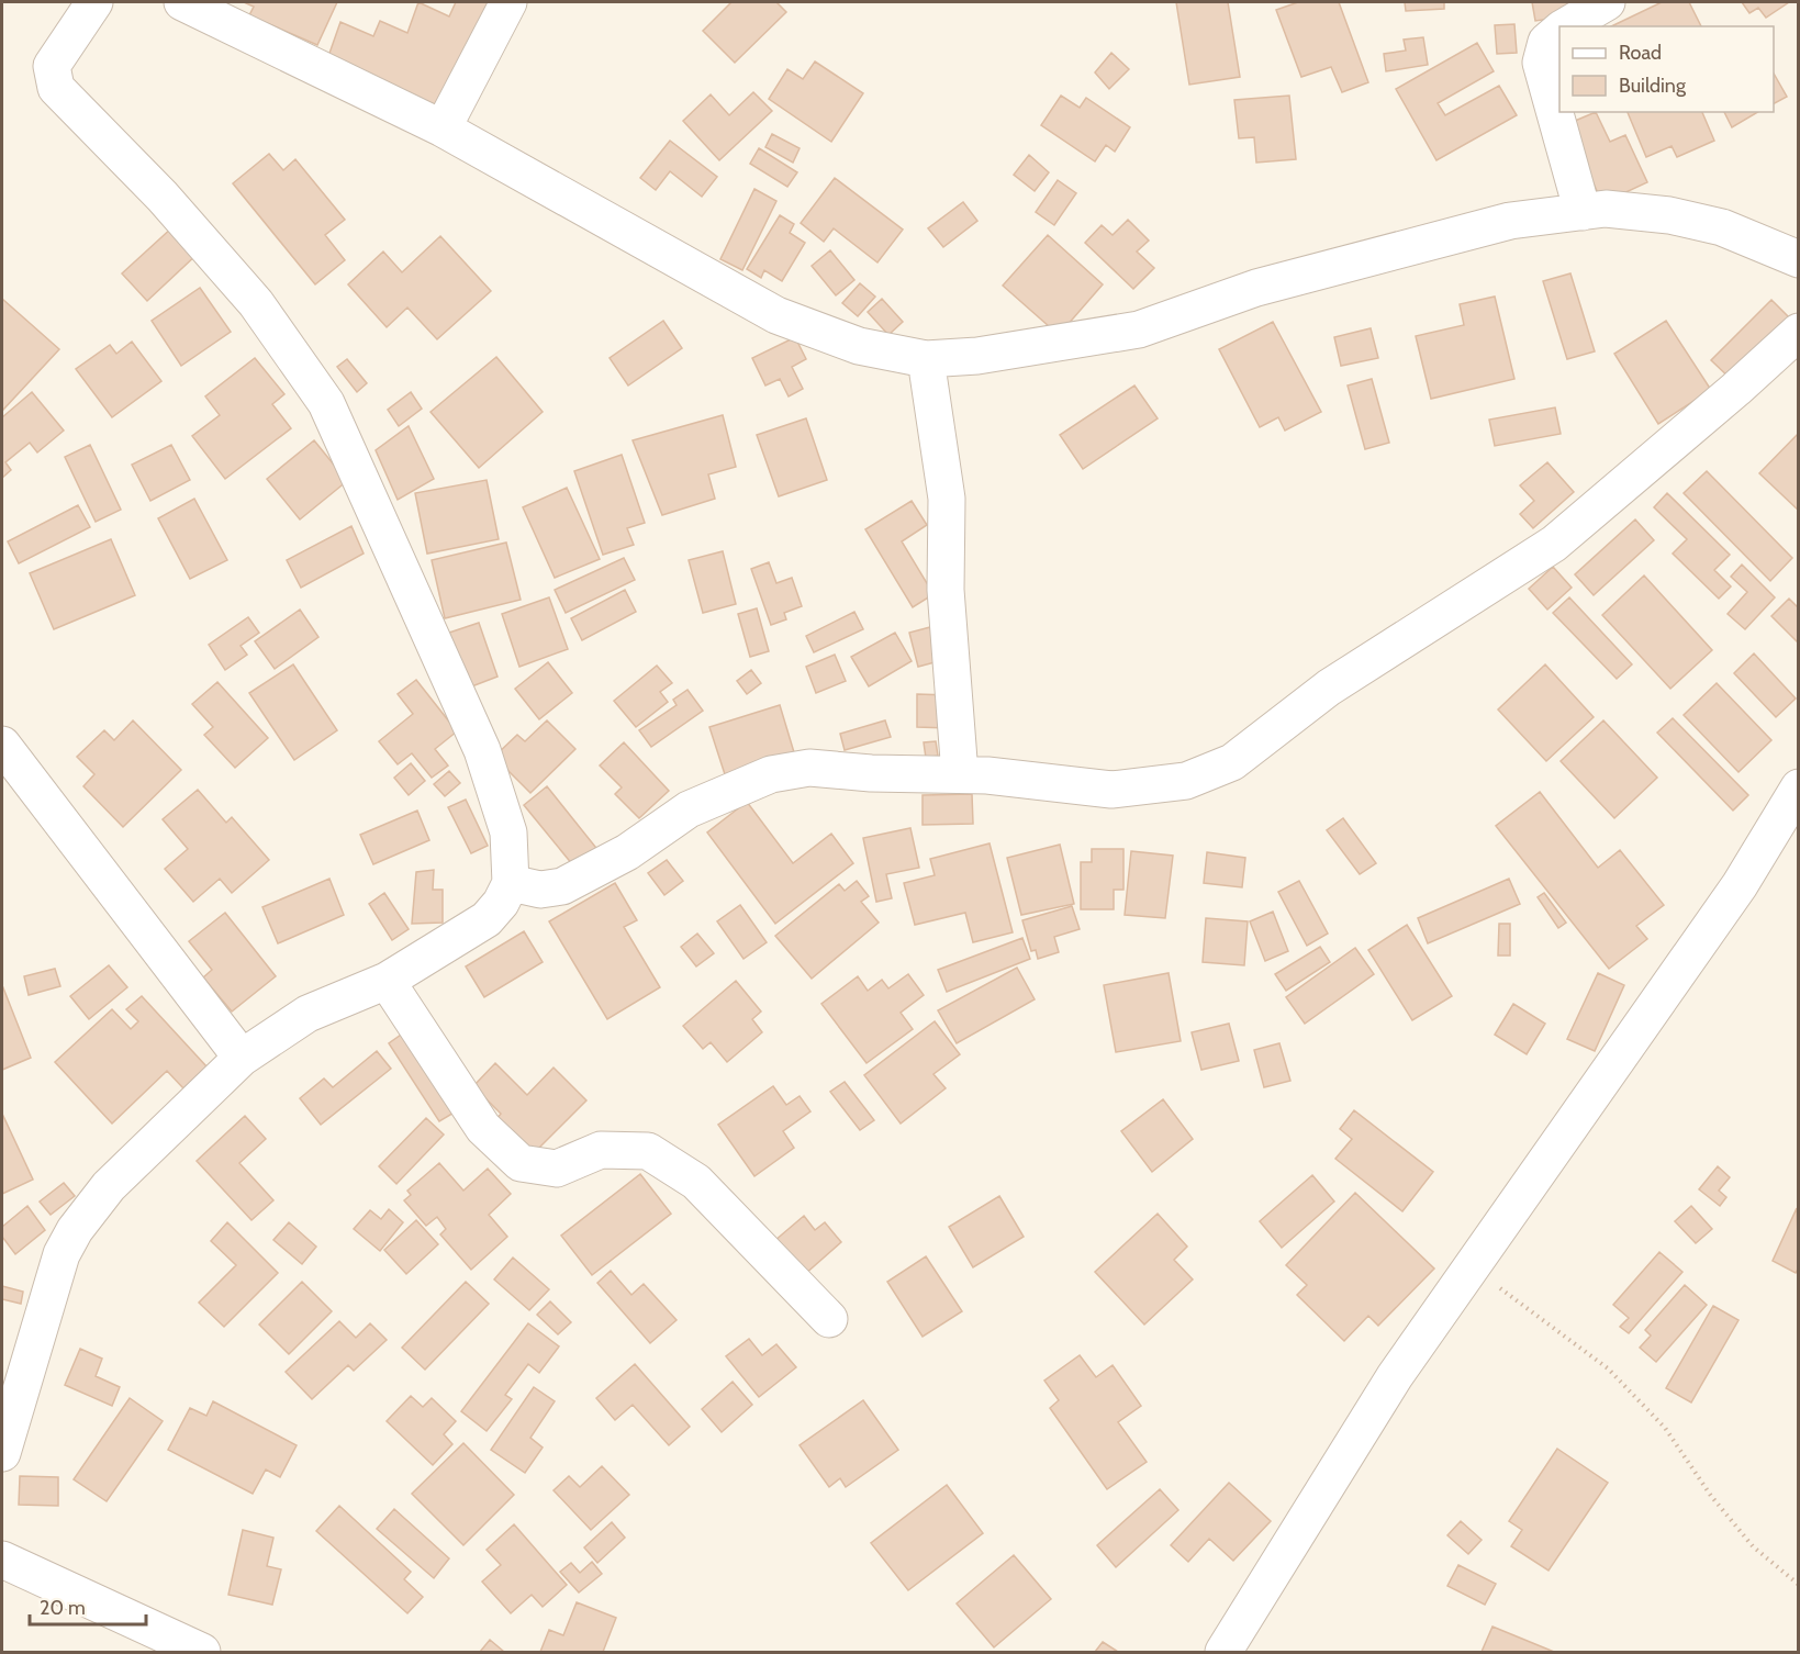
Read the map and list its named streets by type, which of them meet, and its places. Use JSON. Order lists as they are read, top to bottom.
{
  "legend": ["Road", "Building"],
  "scale_bar": "20 m"
}
